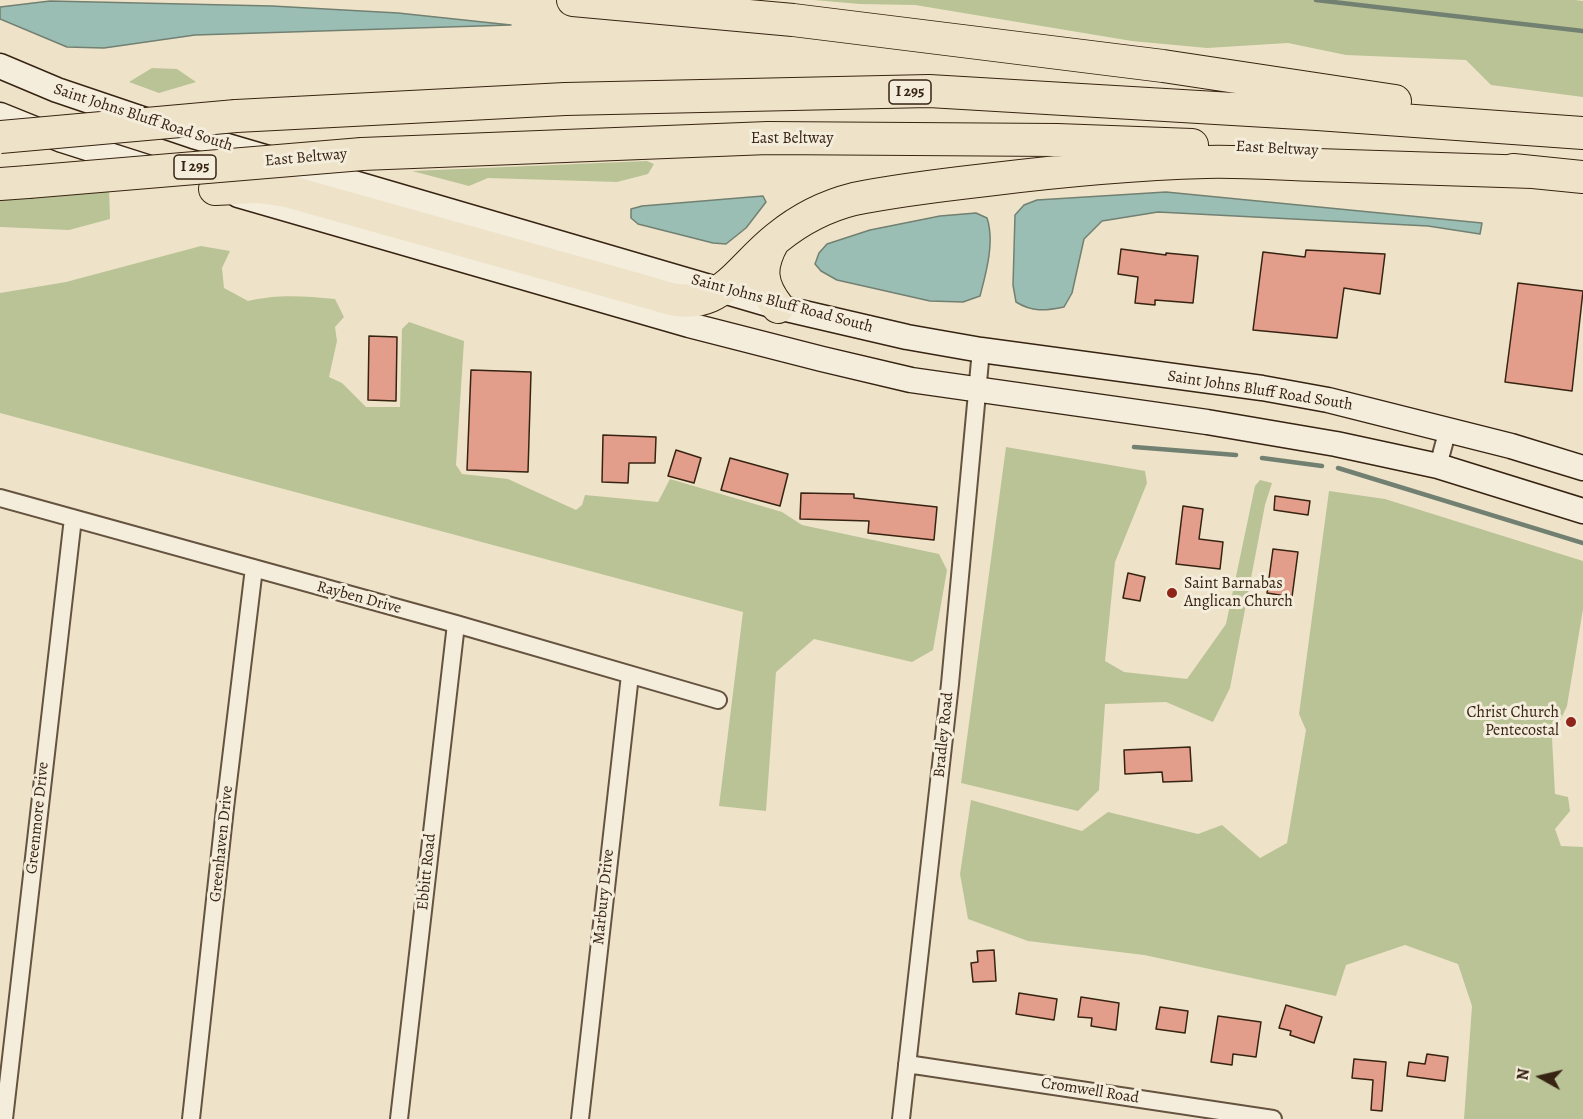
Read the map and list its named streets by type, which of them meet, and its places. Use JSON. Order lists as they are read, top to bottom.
{
  "streets": {
    "highway": ["I 295", "East Beltway"],
    "main road": ["Saint Johns Bluff Road South"],
    "street": [
      "Rayben Drive",
      "Bradley Road",
      "Greenmore Drive",
      "Greenhaven Drive",
      "Ebbitt Road",
      "Marbury Drive",
      "Cromwell Road"
    ]
  },
  "crossings": [
    ["Saint Johns Bluff Road South", "Bradley Road"],
    ["Rayben Drive", "Greenmore Drive"],
    ["Rayben Drive", "Greenhaven Drive"],
    ["Rayben Drive", "Ebbitt Road"],
    ["Rayben Drive", "Marbury Drive"],
    ["Bradley Road", "Cromwell Road"]
  ],
  "places": ["Saint Barnabas Anglican Church", "Christ Church Pentecostal"],
  "north": "left"
}
